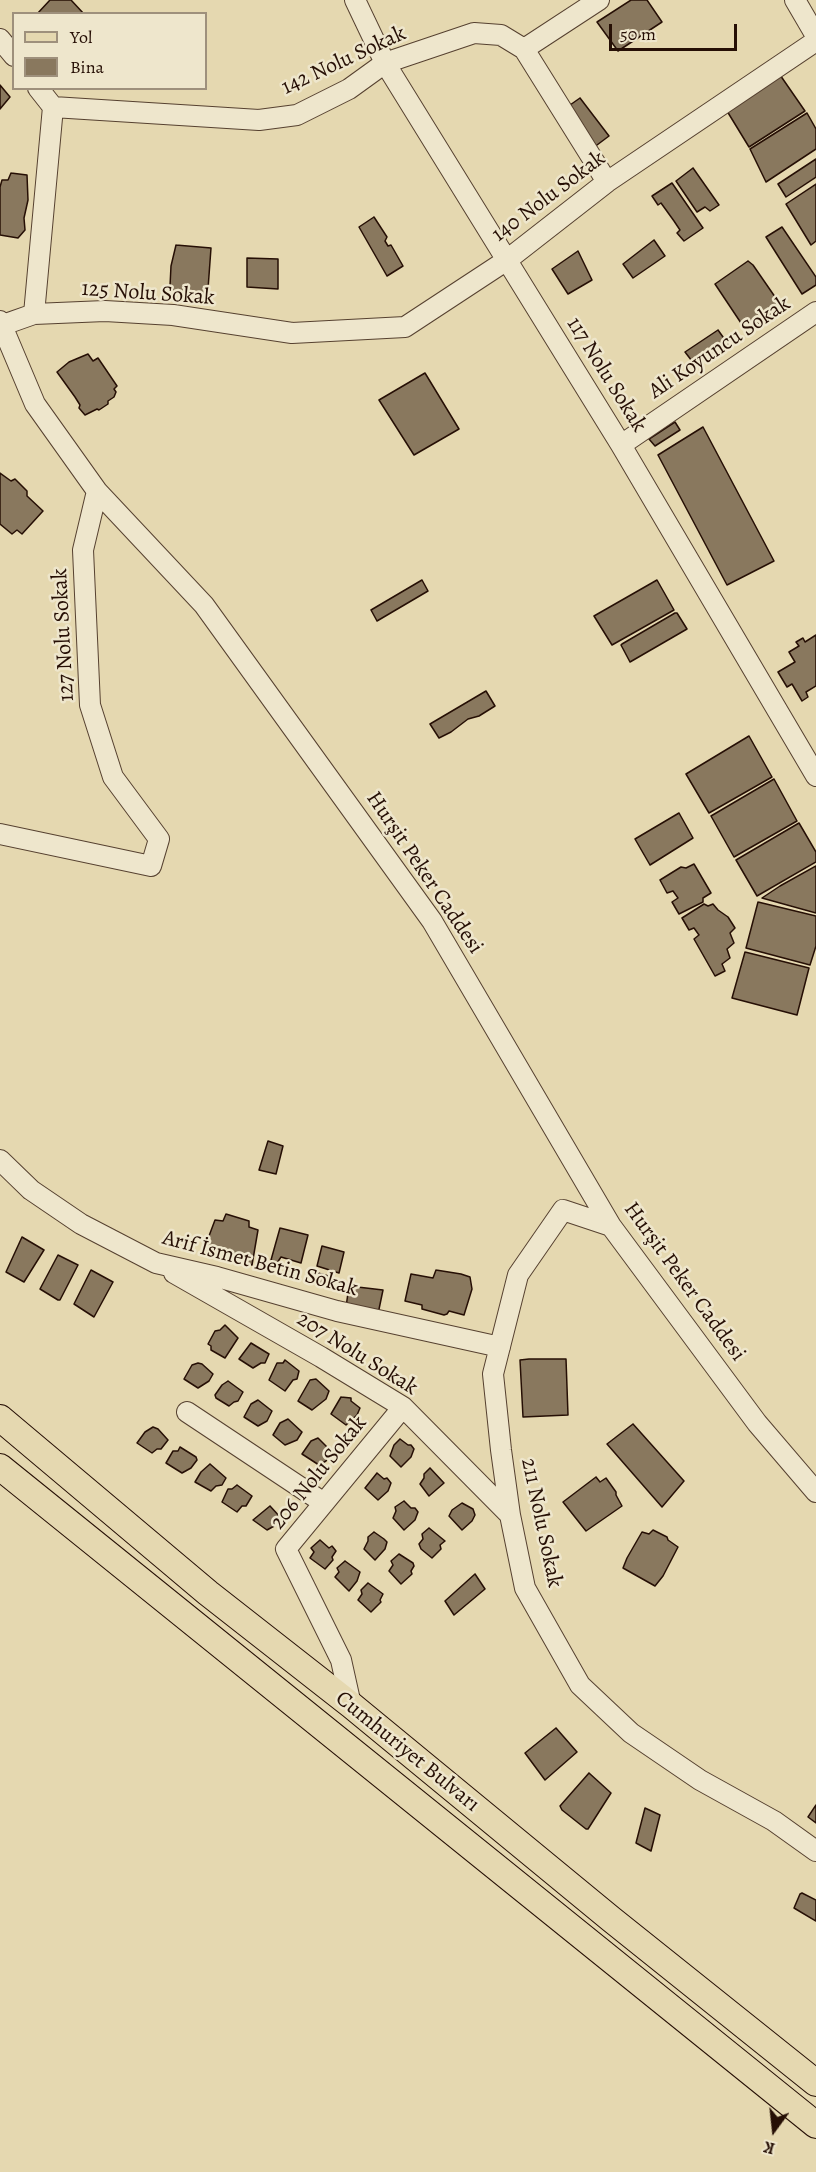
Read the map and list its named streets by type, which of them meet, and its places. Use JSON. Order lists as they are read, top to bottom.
{
  "streets": {
    "main road": ["Cumhuriyet Bulvarı"],
    "street": [
      "142 Nolu Sokak",
      "140 Nolu Sokak",
      "125 Nolu Sokak",
      "Ali Koyuncu Sokak",
      "117 Nolu Sokak",
      "127 Nolu Sokak",
      "Hurşit Peker Caddesi",
      "Arif İsmet Betin Sokak",
      "207 Nolu Sokak",
      "206 Nolu Sokak",
      "211 Nolu Sokak"
    ]
  },
  "crossings": [
    ["142 Nolu Sokak", "117 Nolu Sokak"],
    ["140 Nolu Sokak", "125 Nolu Sokak"],
    ["140 Nolu Sokak", "117 Nolu Sokak"],
    ["125 Nolu Sokak", "Hurşit Peker Caddesi"],
    ["Ali Koyuncu Sokak", "117 Nolu Sokak"],
    ["127 Nolu Sokak", "Hurşit Peker Caddesi"],
    ["Hurşit Peker Caddesi", "211 Nolu Sokak"],
    ["Arif İsmet Betin Sokak", "207 Nolu Sokak"],
    ["Arif İsmet Betin Sokak", "211 Nolu Sokak"],
    ["207 Nolu Sokak", "206 Nolu Sokak"],
    ["207 Nolu Sokak", "211 Nolu Sokak"],
    ["206 Nolu Sokak", "Cumhuriyet Bulvarı"]
  ],
  "legend": ["Yol", "Bina"],
  "scale_bar": "50 m",
  "north": "bottom"
}
